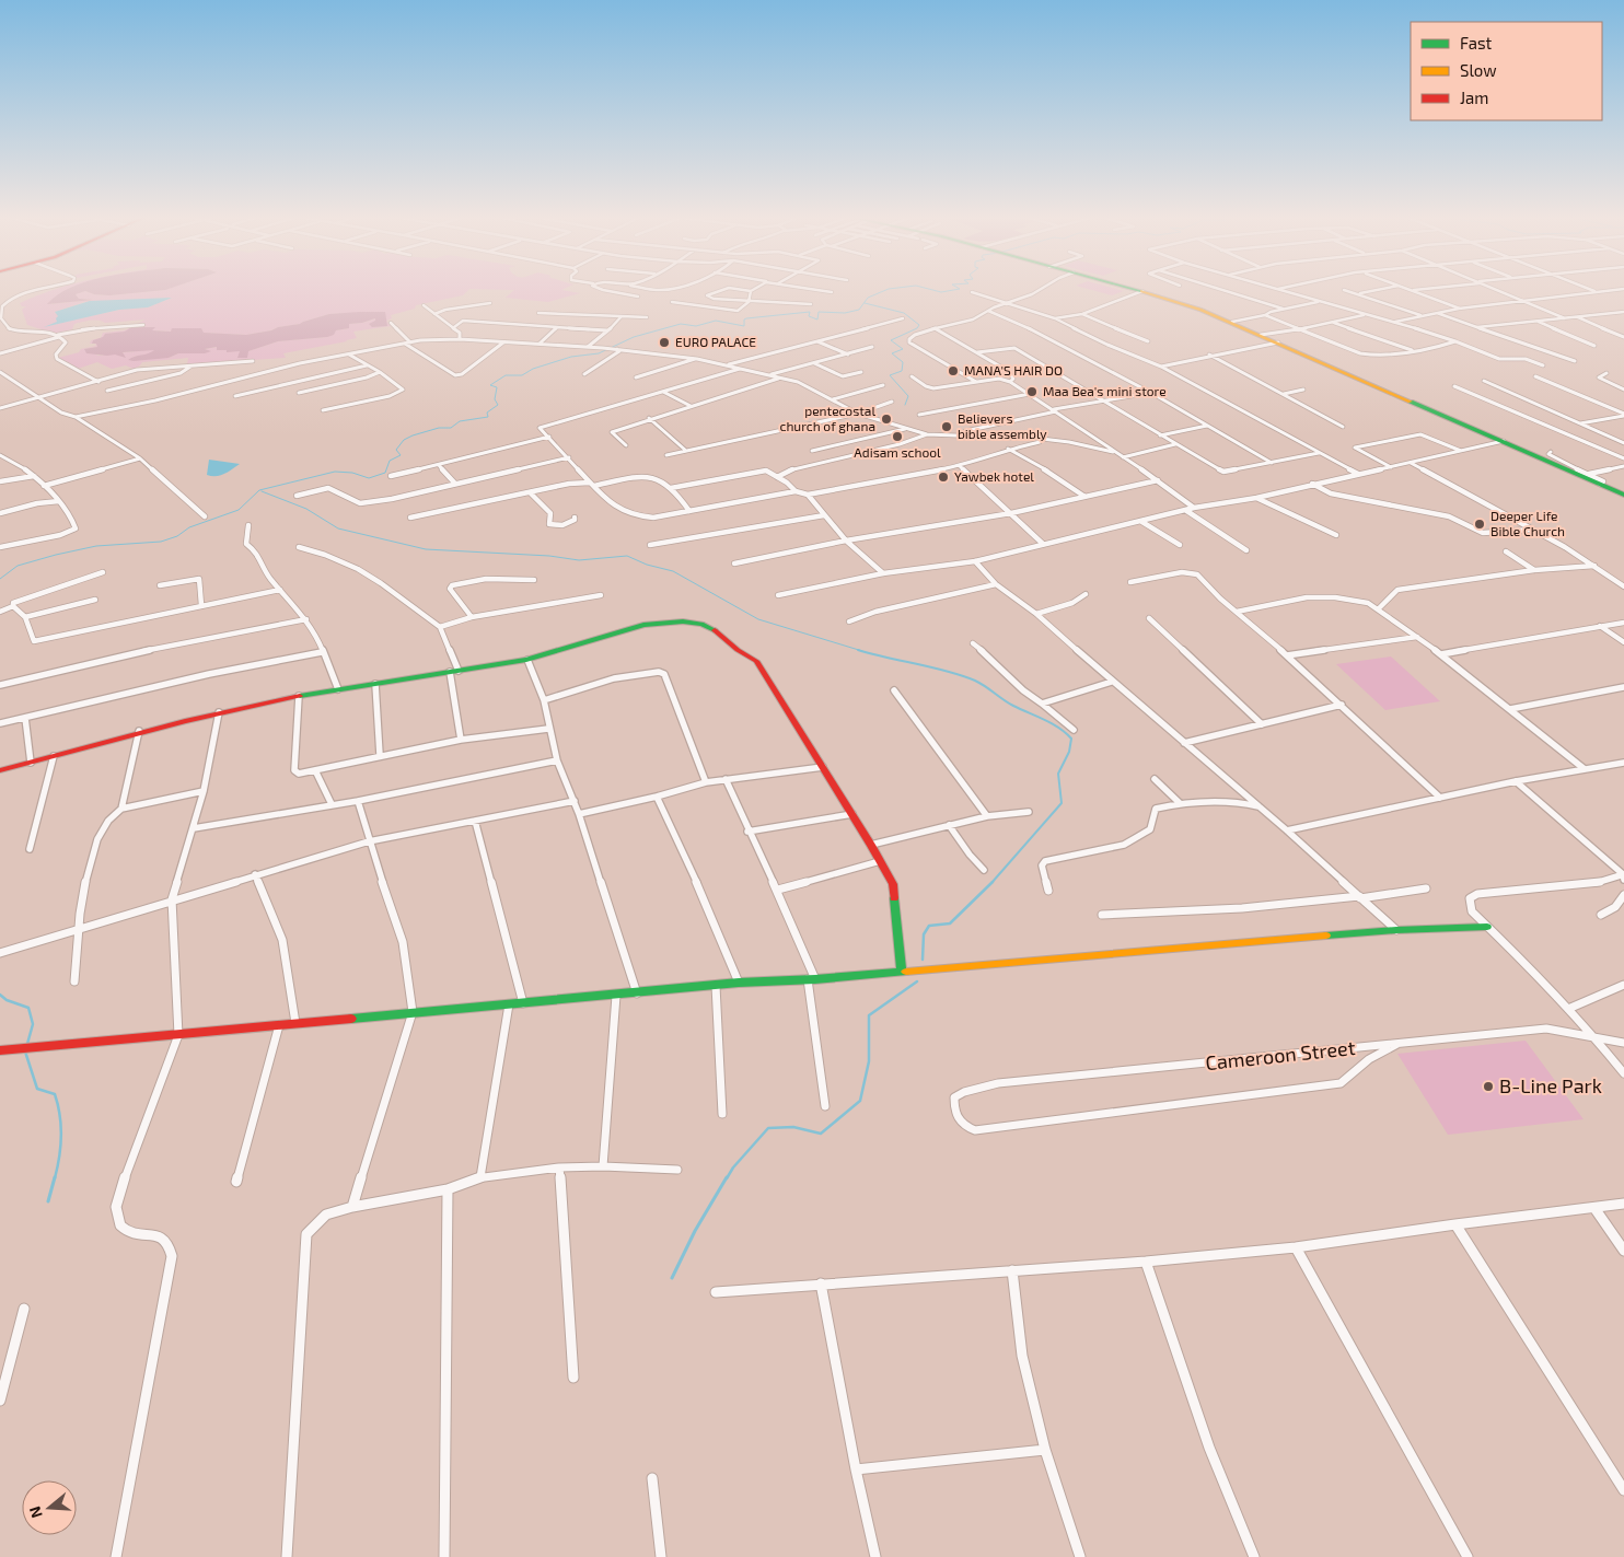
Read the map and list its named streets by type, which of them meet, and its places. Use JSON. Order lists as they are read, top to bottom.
{
  "streets": {
    "street": ["Cameroon Street"]
  },
  "places": [
    "EURO PALACE",
    "MANA'S HAIR DO",
    "Maa Bea's mini store",
    "pentecostal church of ghana",
    "Believers bible assembly",
    "Adisam school",
    "Yawbek hotel",
    "Deeper Life Bible Church",
    "B-Line Park"
  ],
  "legend": ["Fast", "Slow", "Jam"],
  "north": "left"
}
